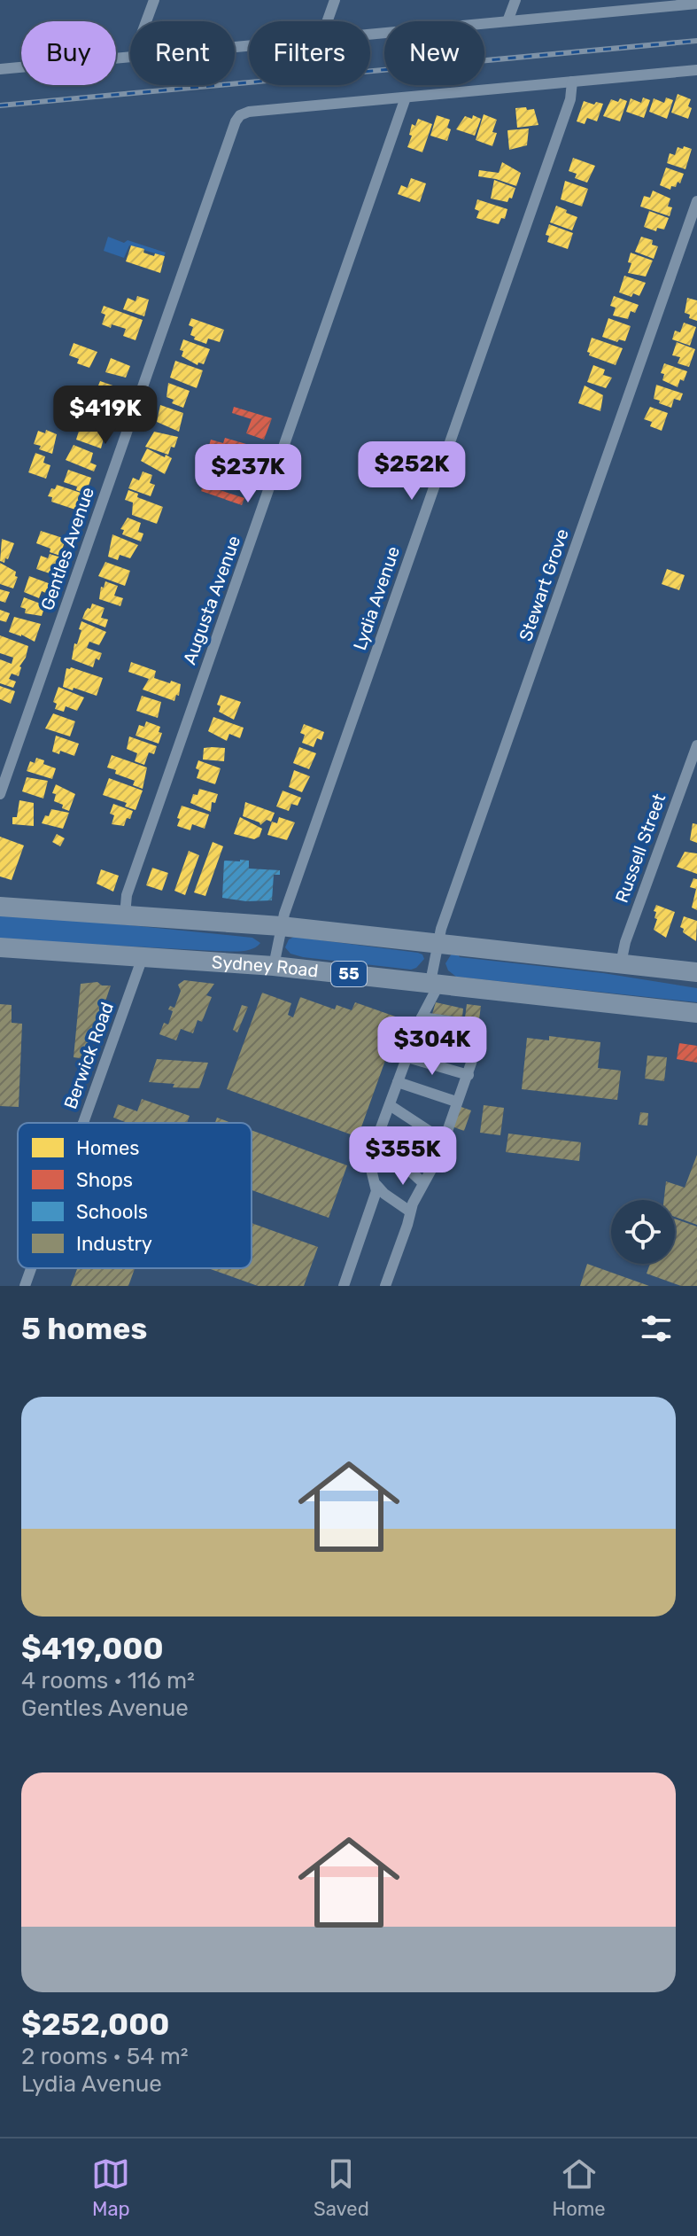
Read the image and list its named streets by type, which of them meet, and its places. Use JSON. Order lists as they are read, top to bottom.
{
  "streets": {
    "highway": ["Sydney Road", "55"],
    "street": [
      "Gentles Avenue",
      "Stewart Grove",
      "Lydia Avenue",
      "Augusta Avenue",
      "Russell Street",
      "Berwick Road"
    ]
  },
  "crossings": [
    ["Gentles Avenue", "Augusta Avenue"],
    ["Stewart Grove", "Sydney Road"],
    ["Stewart Grove", "55"],
    ["Lydia Avenue", "Sydney Road"],
    ["Lydia Avenue", "55"],
    ["Augusta Avenue", "55"],
    ["Russell Street", "55"],
    ["Sydney Road", "Berwick Road"]
  ],
  "legend": [
    "Homes",
    "Shops",
    "Schools",
    "Industry"
  ],
  "page": {
    "chip": [
      "Buy",
      "Rent",
      "Filters",
      "New"
    ],
    "price": [
      "$419K",
      "$252K",
      "$237K",
      "$304K",
      "$355K"
    ],
    "heading": "5 homes",
    "list": [
      {
        "name": "$419,000",
        "note": "4 rooms · 116 m² · Gentles Avenue"
      },
      {
        "name": "$252,000",
        "note": "2 rooms · 54 m² · Lydia Avenue"
      }
    ],
    "tabs": ["Map", "Saved", "Home"]
  }
}
